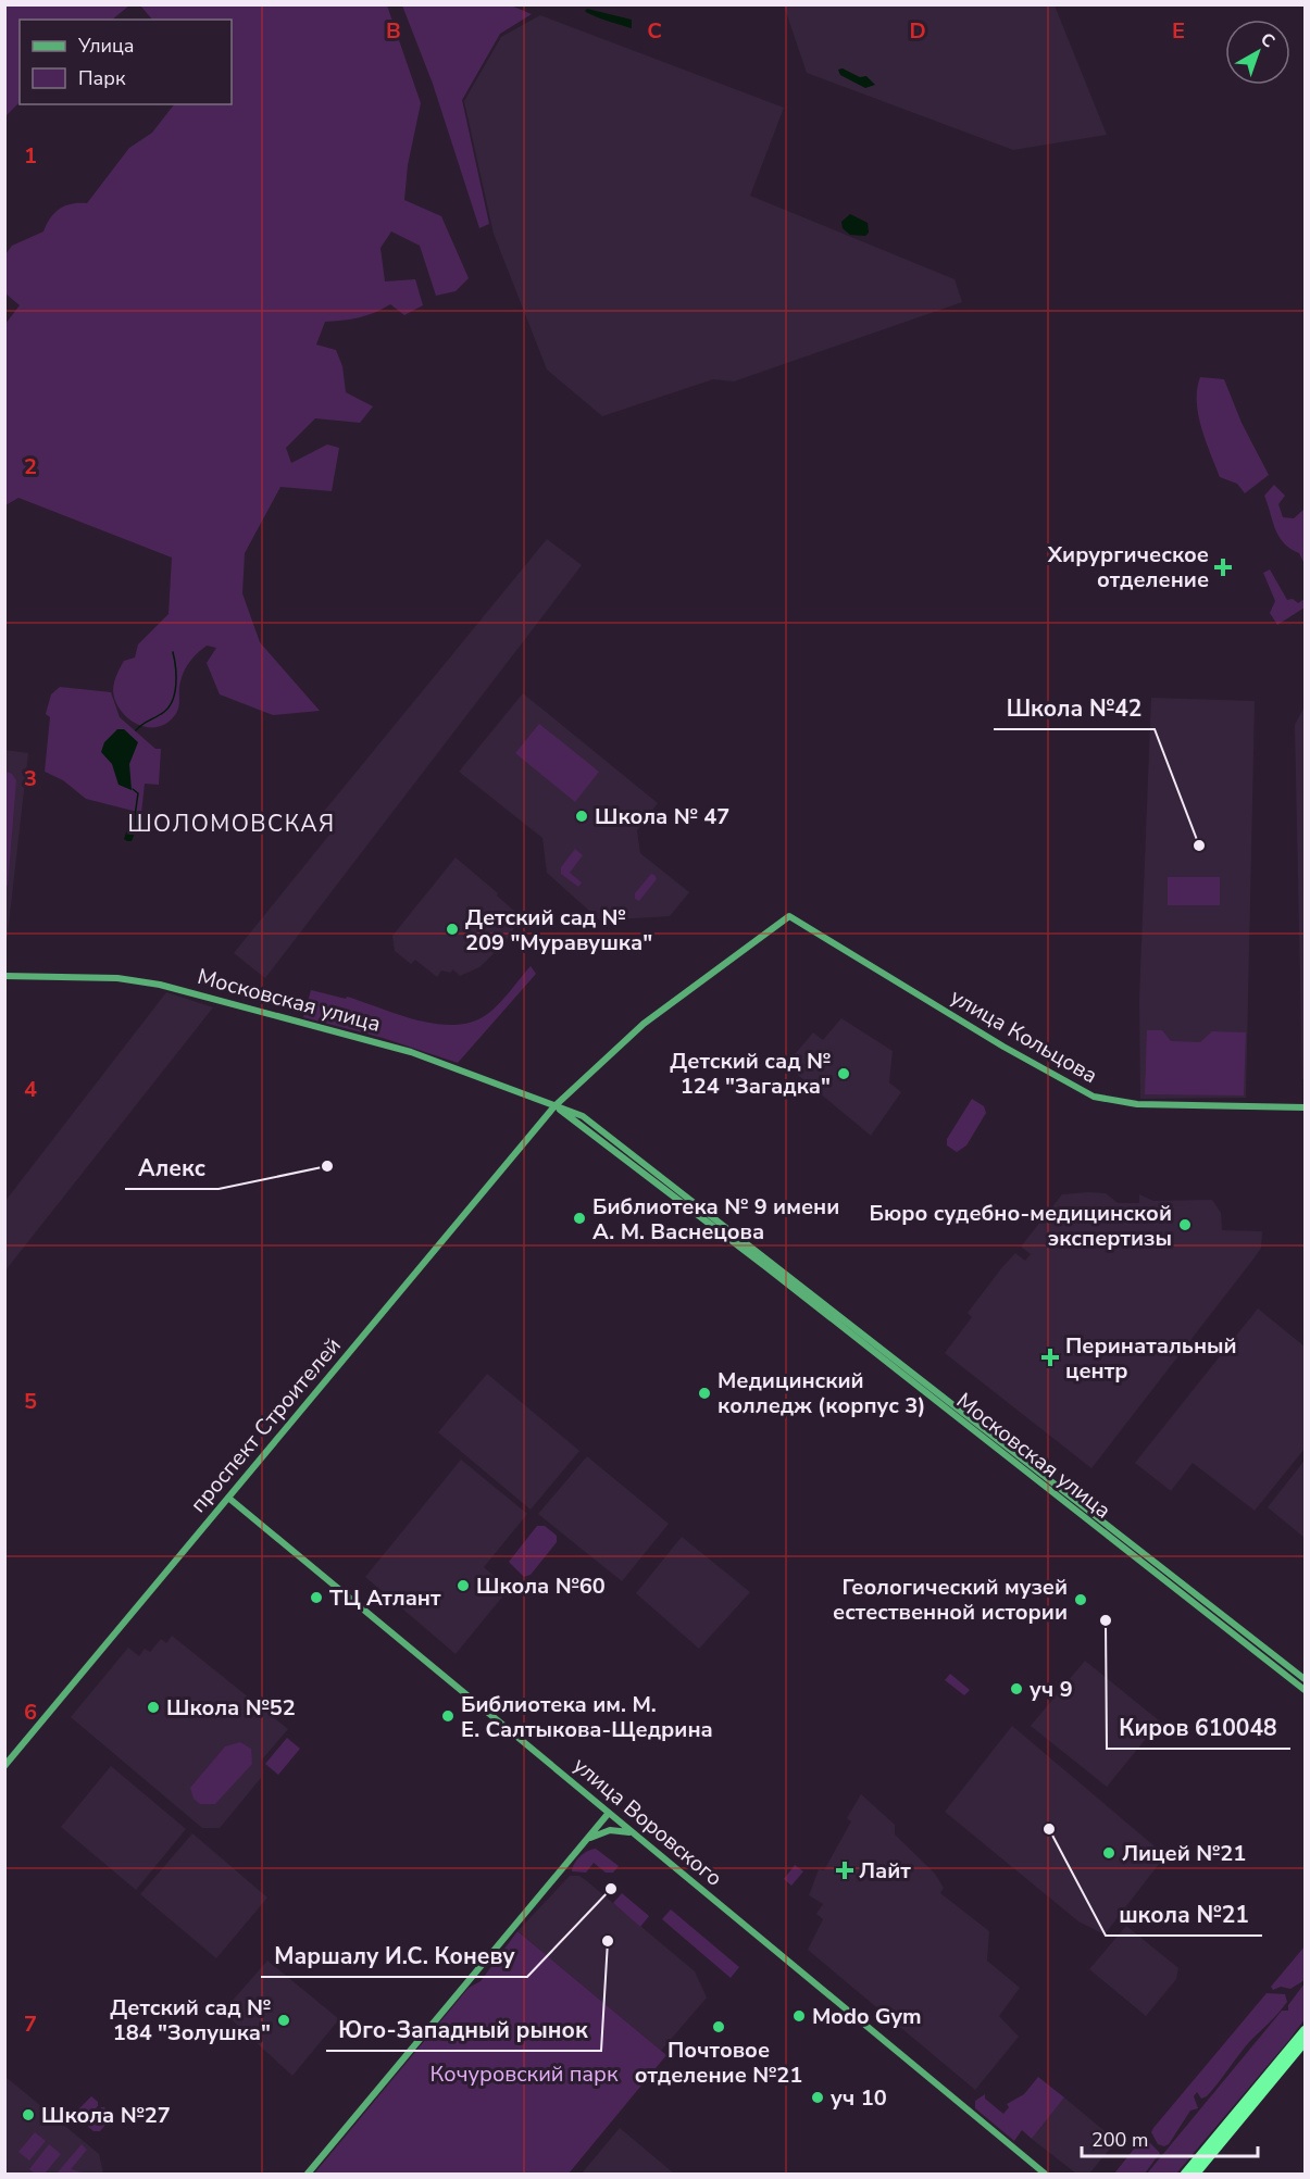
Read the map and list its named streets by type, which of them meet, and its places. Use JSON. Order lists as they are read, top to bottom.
{
  "streets": {
    "main road": [
      "Московская улица",
      "улица Кольцова",
      "проспект Строителей",
      "улица Воровского"
    ]
  },
  "crossings": [
    ["Московская улица", "проспект Строителей"],
    ["улица Кольцова", "проспект Строителей"],
    ["проспект Строителей", "улица Воровского"]
  ],
  "districts": ["ШОЛОМОВСКАЯ"],
  "parks": ["Кочуровский парк"],
  "places": {
    "health": ["Хирургическое отделение", "Перинатальный центр", "Лайт"],
    "other": [
      "Школа № 47",
      "Школа №42",
      "Детский сад № 209 \"Муравушка\"",
      "Детский сад № 124 \"Загадка\"",
      "Алекс",
      "Библиотека № 9 имени А. М. Васнецова",
      "Бюро судебно-медицинской экспертизы",
      "Медицинский колледж (корпус 3)",
      "Школа №60",
      "ТЦ Атлант",
      "Геологический музей естественной истории",
      "Киров 610048",
      "уч 9",
      "Школа №52",
      "Библиотека им. М. Е. Салтыкова-Щедрина",
      "школа №21",
      "Лицей №21",
      "Маршалу И.С. Коневу",
      "Юго-Западный рынок",
      "Modo Gym",
      "Детский сад № 184 \"Золушка\"",
      "Почтовое отделение №21",
      "уч 10",
      "Школа №27"
    ]
  },
  "legend": ["Улица", "Парк"],
  "scale_bar": "200 m",
  "north": "top right",
  "grid": {
    "columns": [
      "B",
      "C",
      "D",
      "E"
    ],
    "rows": [
      "1",
      "2",
      "3",
      "4",
      "5",
      "6",
      "7"
    ]
  }
}
